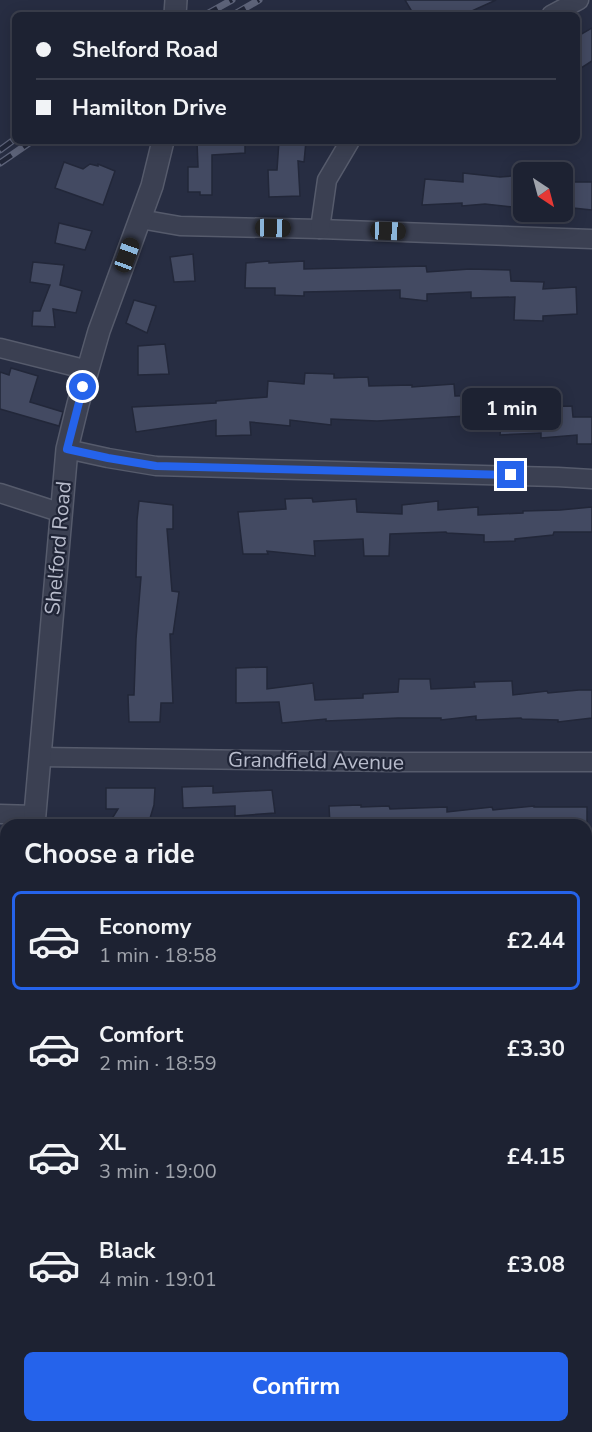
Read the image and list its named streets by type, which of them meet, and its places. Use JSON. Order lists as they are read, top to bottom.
{
  "streets": {
    "street": ["Shelford Road", "Grandfield Avenue"]
  },
  "crossings": [
    ["Shelford Road", "Grandfield Avenue"]
  ],
  "north": "bottom right",
  "page": {
    "banner": ["Shelford Road", "Hamilton Drive"],
    "bubble": "1 min",
    "heading": "Choose a ride",
    "list": [
      {
        "name": "Economy",
        "note": "1 min · 18:58",
        "value": "£2.44"
      },
      {
        "name": "Comfort",
        "note": "2 min · 18:59",
        "value": "£3.30"
      },
      {
        "name": "XL",
        "note": "3 min · 19:00",
        "value": "£4.15"
      },
      {
        "name": "Black",
        "note": "4 min · 19:01",
        "value": "£3.08"
      }
    ],
    "buttons": "Confirm"
  }
}
